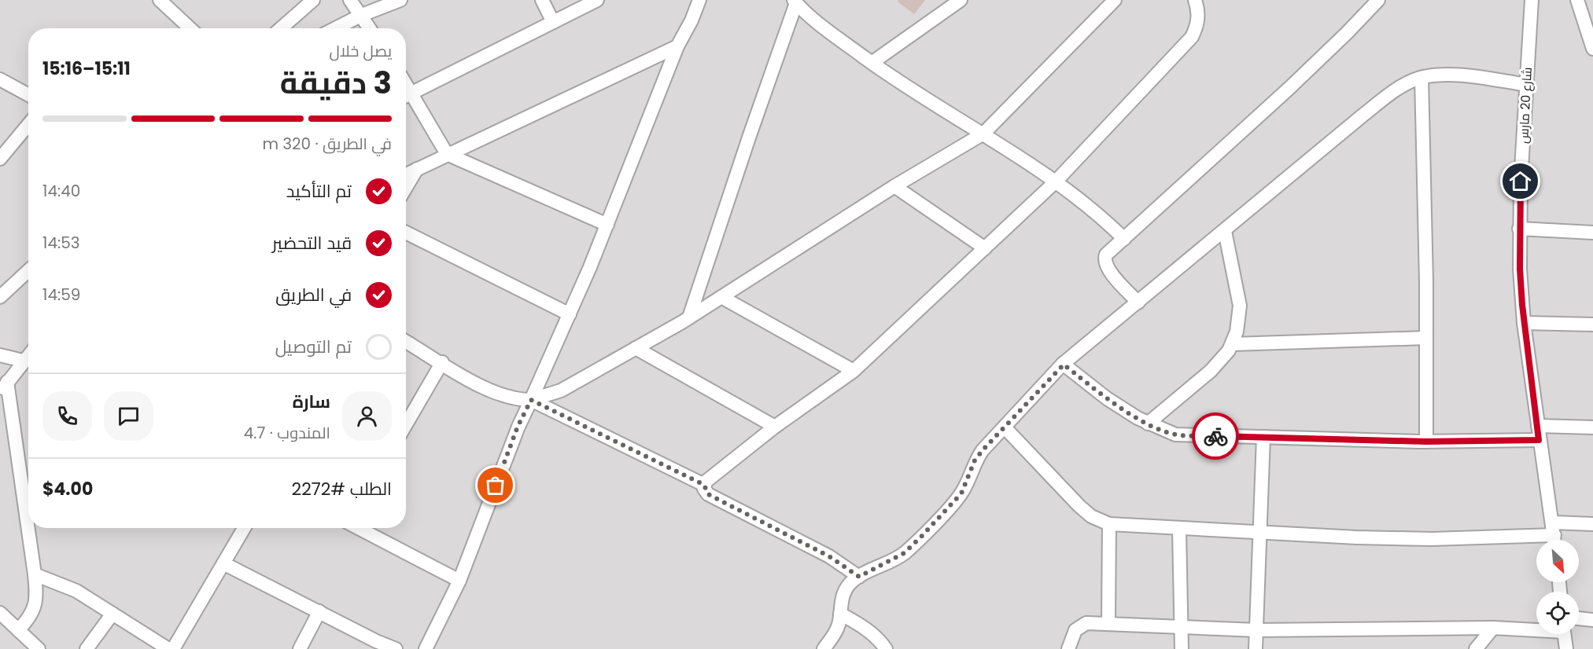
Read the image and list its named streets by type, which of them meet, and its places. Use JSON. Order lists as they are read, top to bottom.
{
  "streets": {
    "street": ["شارع 20 مارس"]
  },
  "north": "bottom right",
  "page": {
    "heading": ["3 دقيقة", "يصل خلال", "15:11–15:16"],
    "panel": [
      "سارة",
      "المندوب · 4.7",
      "الطلب #2272",
      "$4.00"
    ],
    "bar": "في الطريق · 320 m",
    "list": [
      ["تم التأكيد", "14:40"],
      ["قيد التحضير", "14:53"],
      ["في الطريق", "14:59"],
      "تم التوصيل"
    ]
  }
}
